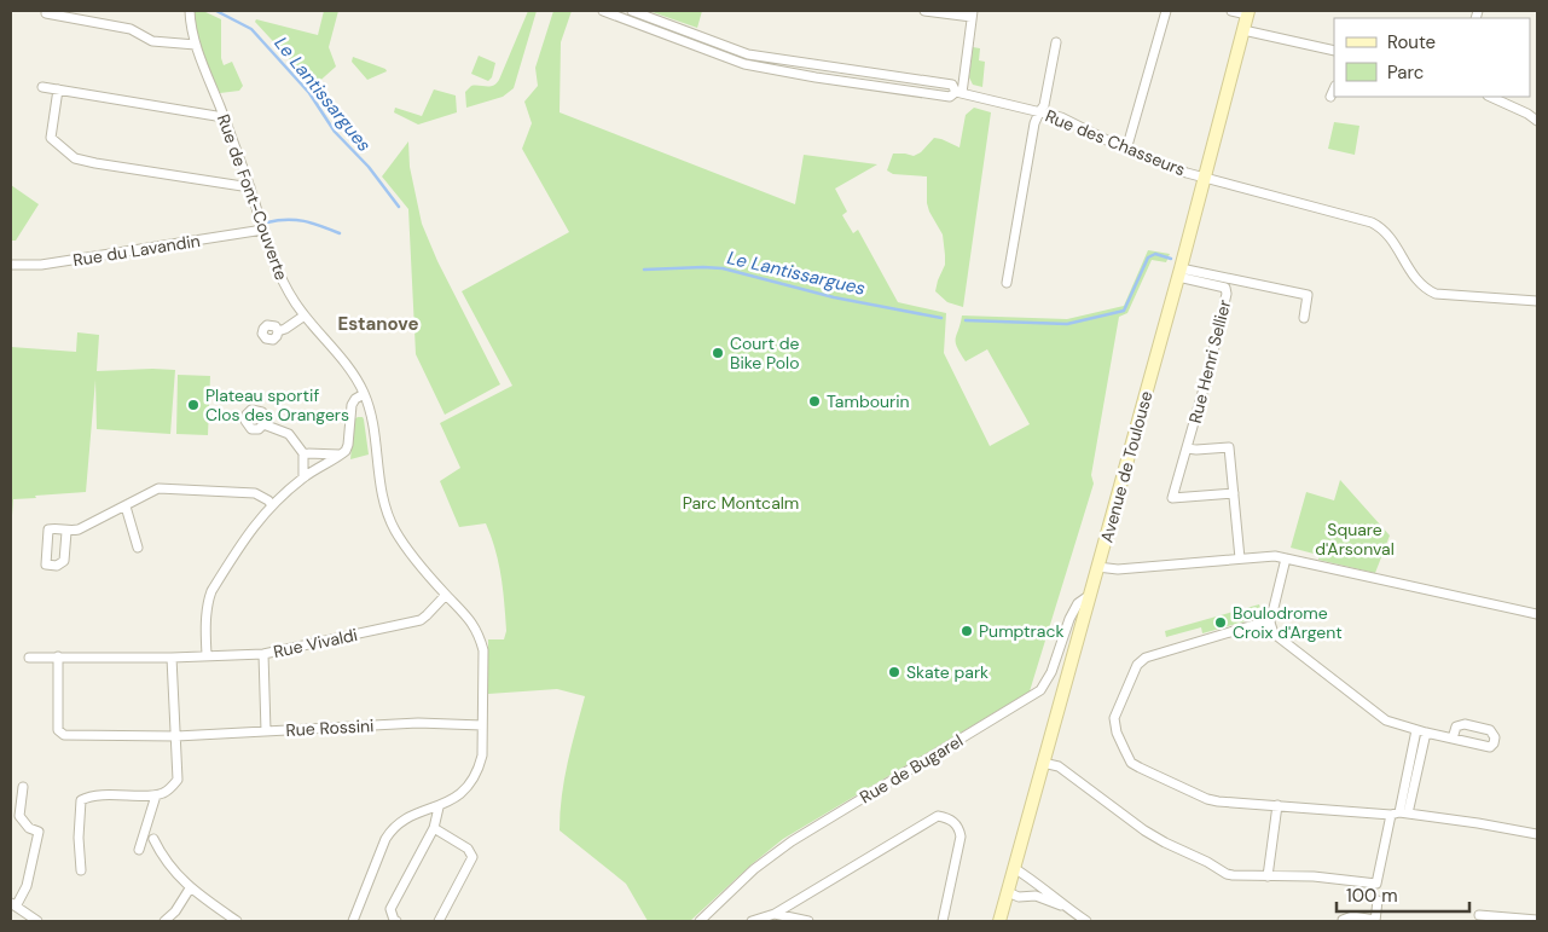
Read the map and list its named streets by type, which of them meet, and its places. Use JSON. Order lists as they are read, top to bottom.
{
  "streets": {
    "main road": ["Avenue de Toulouse"],
    "street": [
      "Rue des Chasseurs",
      "Rue de Font-Couverte",
      "Rue du Lavandin",
      "Rue Henri Sellier",
      "Rue Vivaldi",
      "Rue Rossini",
      "Rue de Bugarel"
    ]
  },
  "crossings": [
    ["Rue des Chasseurs", "Avenue de Toulouse"],
    ["Rue de Font-Couverte", "Rue du Lavandin"],
    ["Rue de Font-Couverte", "Rue Vivaldi"],
    ["Rue de Font-Couverte", "Rue Rossini"],
    ["Rue Henri Sellier", "Avenue de Toulouse"],
    ["Avenue de Toulouse", "Rue de Bugarel"],
    ["Rue Vivaldi", "Rue Rossini"]
  ],
  "districts": ["Estanove"],
  "water": ["Le Lantissargues"],
  "parks": ["Parc Montcalm", "Square d'Arsonval"],
  "places": [
    "Court de Bike Polo",
    "Tambourin",
    "Plateau sportif Clos des Orangers",
    "Boulodrome Croix d'Argent",
    "Pumptrack",
    "Skate park"
  ],
  "legend": ["Route", "Parc"],
  "scale_bar": "100 m"
}
